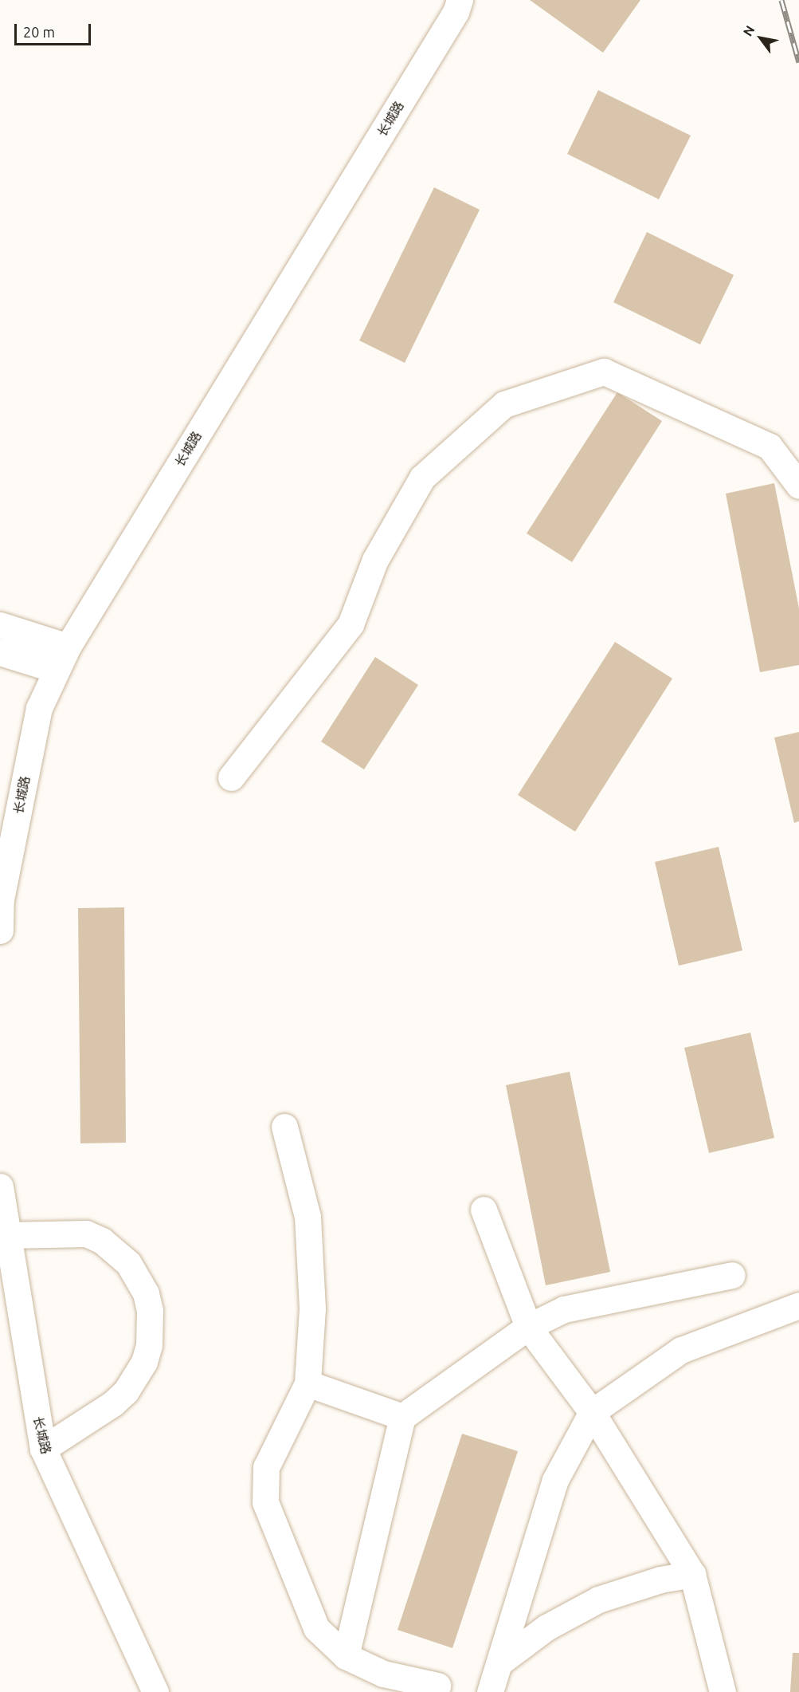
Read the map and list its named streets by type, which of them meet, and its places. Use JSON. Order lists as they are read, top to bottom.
{
  "streets": {
    "street": ["长城路"]
  },
  "scale_bar": "20 m",
  "north": "top left"
}
